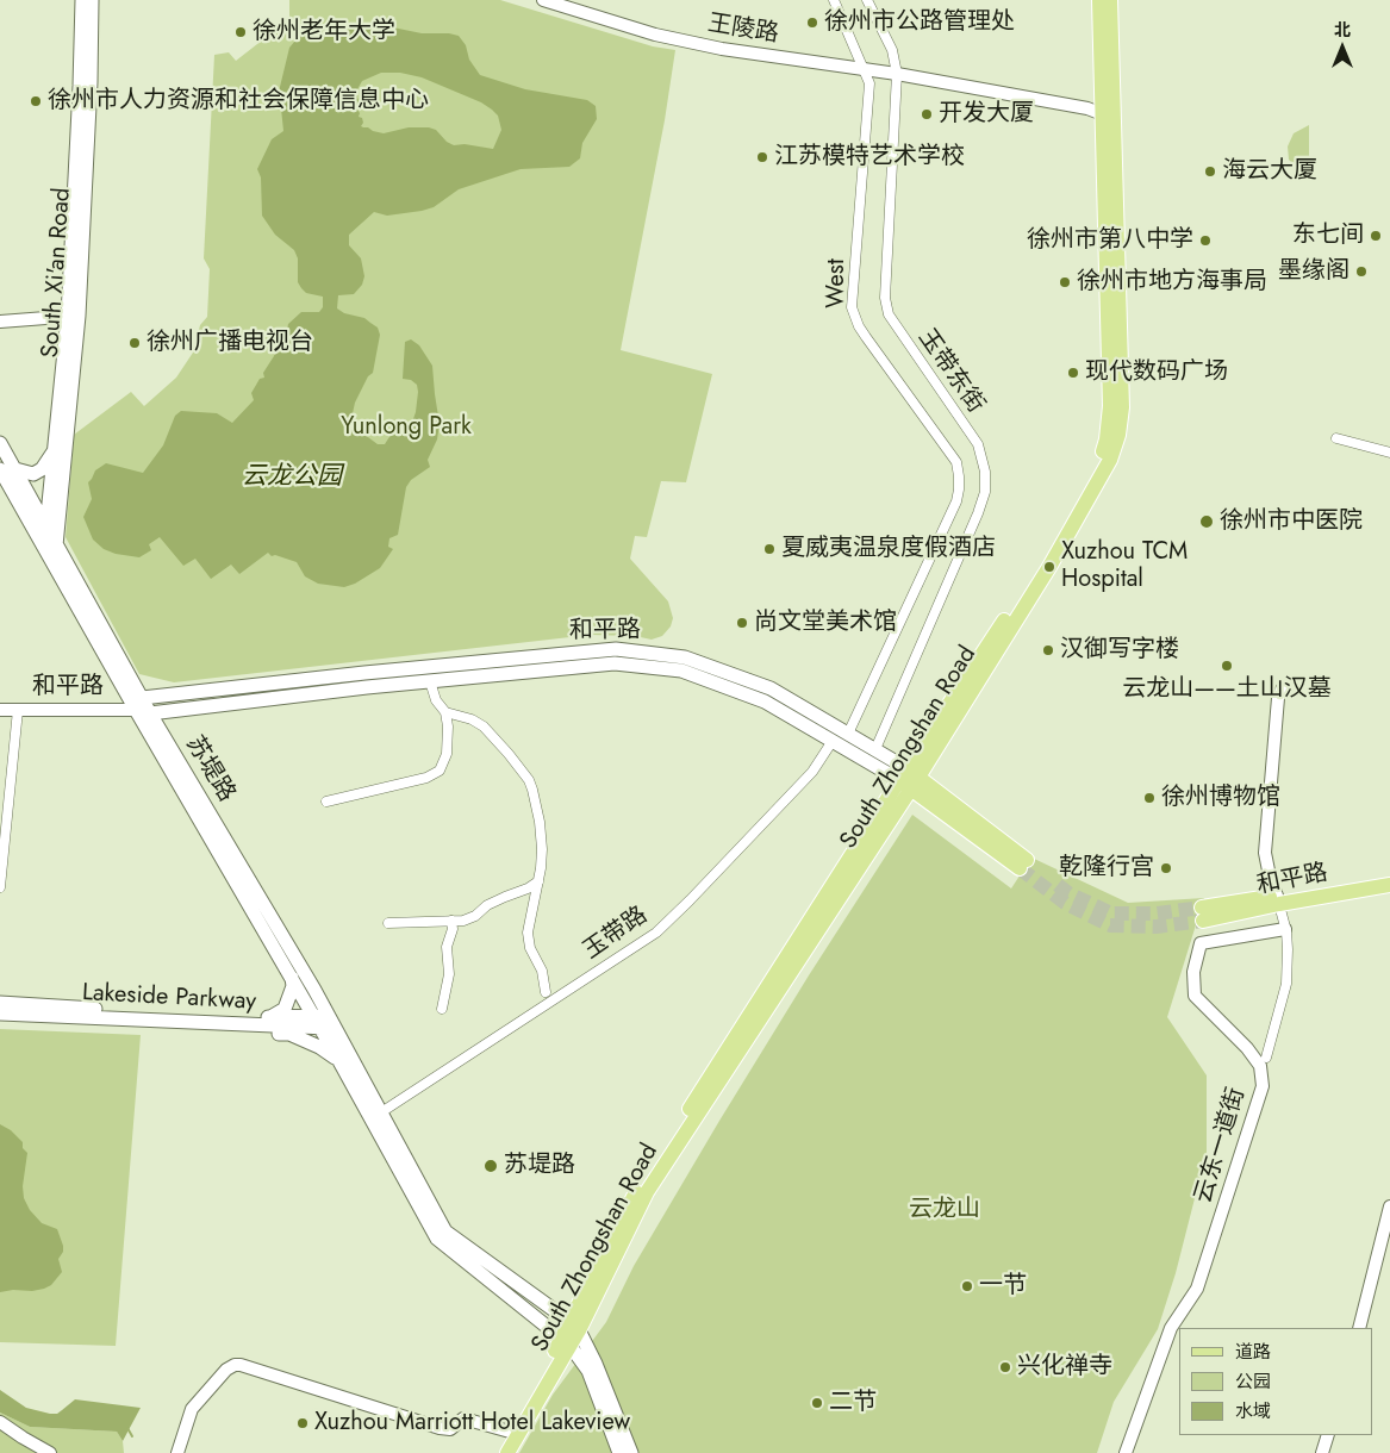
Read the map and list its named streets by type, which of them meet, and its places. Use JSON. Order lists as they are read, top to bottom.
{
  "streets": {
    "main road": [
      "South Xi'an Road",
      "和平路",
      "South Zhongshan Road",
      "苏堤路",
      "Lakeside Parkway"
    ],
    "street": [
      "王陵路",
      "West",
      "玉带东街",
      "玉带路",
      "云东一道街"
    ]
  },
  "crossings": [
    ["王陵路", "West"],
    ["王陵路", "玉带东街"],
    ["王陵路", "South Zhongshan Road"],
    ["South Xi'an Road", "苏堤路"],
    ["West", "和平路"],
    ["玉带东街", "和平路"],
    ["和平路", "South Zhongshan Road"],
    ["和平路", "苏堤路"],
    ["和平路", "玉带路"],
    ["South Zhongshan Road", "苏堤路"],
    ["苏堤路", "玉带路"],
    ["苏堤路", "Lakeside Parkway"]
  ],
  "water": ["云龙公园"],
  "parks": ["Yunlong Park", "云龙山"],
  "places": [
    "徐州市公路管理处",
    "徐州老年大学",
    "徐州市人力资源和社会保障信息中心",
    "开发大厦",
    "江苏模特艺术学校",
    "海云大厦",
    "东七间",
    "徐州市第八中学",
    "墨缘阁",
    "徐州市地方海事局",
    "徐州广播电视台",
    "现代数码广场",
    "徐州市中医院",
    "夏威夷温泉度假酒店",
    "Xuzhou TCM Hospital",
    "尚文堂美术馆",
    "汉御写字楼",
    "云龙山——土山汉墓",
    "徐州博物馆",
    "乾隆行宫",
    "苏堤路",
    "一节",
    "兴化禅寺",
    "二节",
    "Xuzhou Marriott Hotel Lakeview"
  ],
  "legend": ["道路", "公园", "水域"],
  "north": "top"
}
